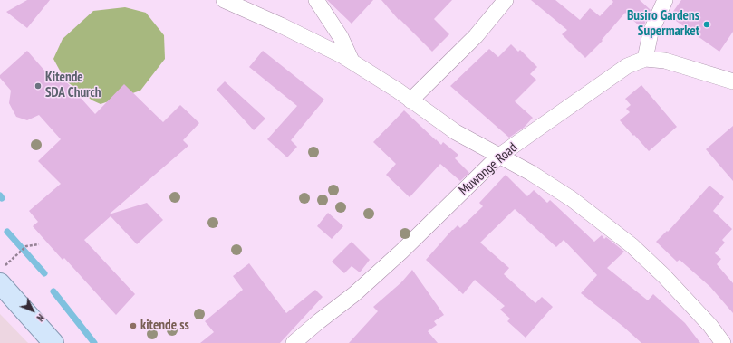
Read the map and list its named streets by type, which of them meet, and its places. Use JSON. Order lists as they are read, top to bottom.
{
  "streets": {
    "street": ["Muwonge Road"]
  },
  "places": ["Busiro Gardens Supermarket", "Kitende SDA Church", "kitende ss"],
  "north": "bottom right"
}
